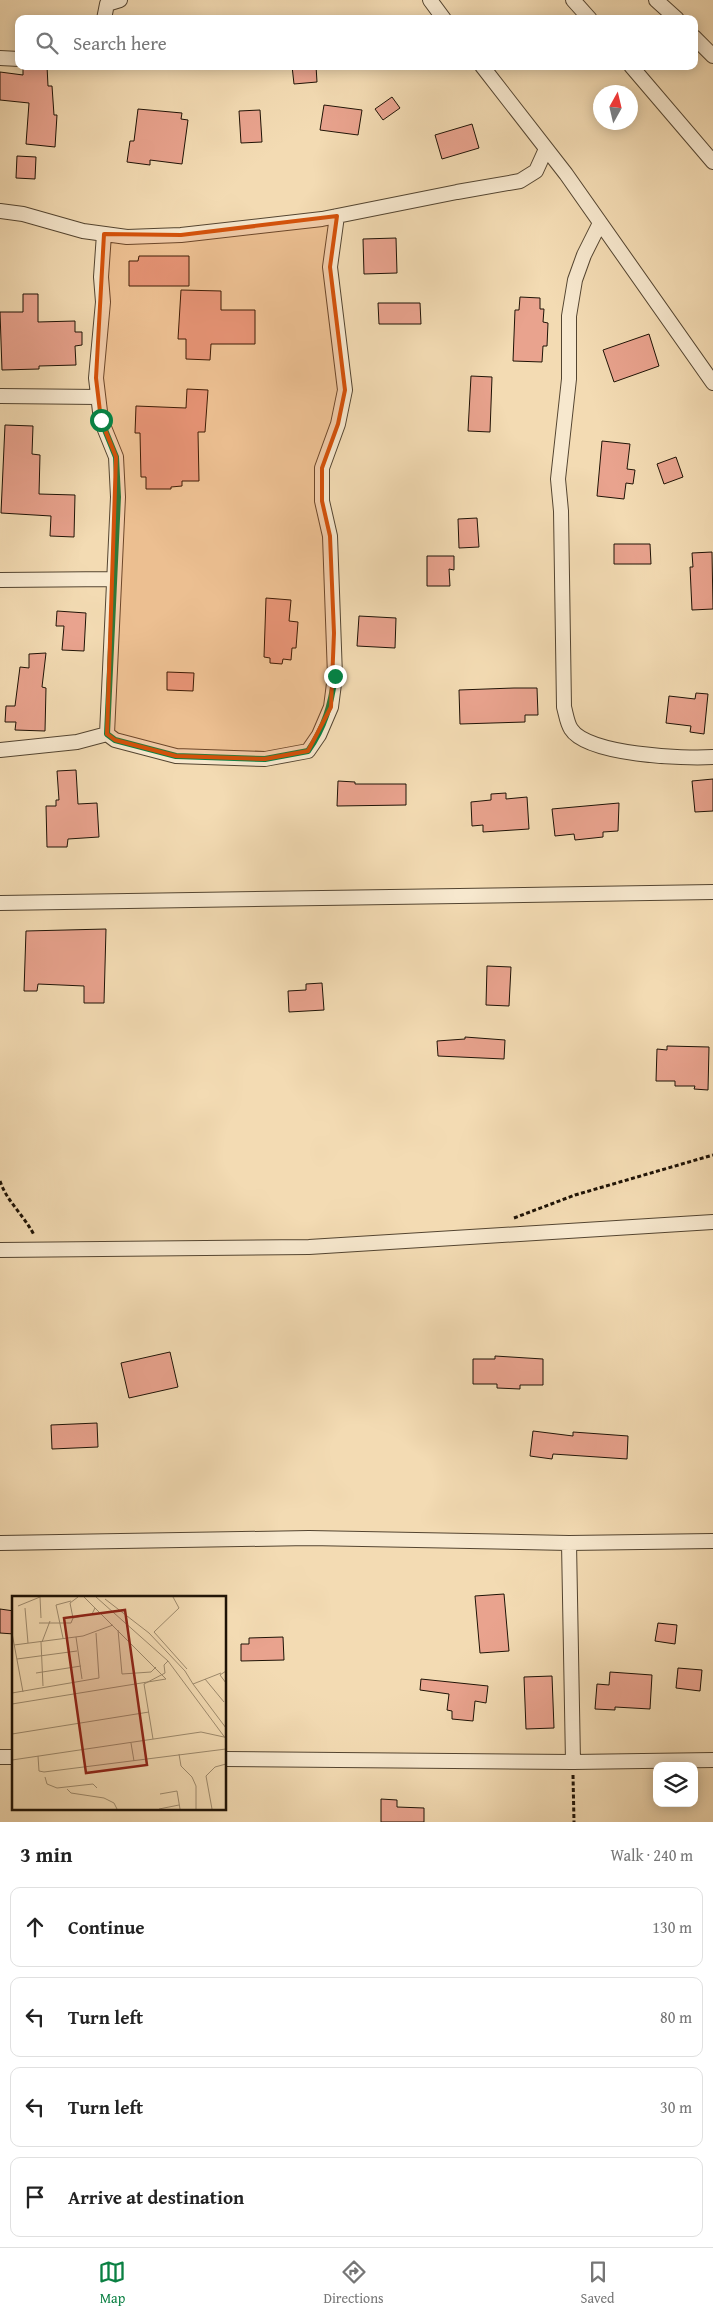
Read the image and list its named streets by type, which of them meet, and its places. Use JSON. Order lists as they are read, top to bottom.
{
  "north": "top",
  "page": {
    "search": "Search here",
    "heading": ["3 min", "Walk · 240 m"],
    "list": [
      ["Continue", "130 m"],
      ["Turn left", "80 m"],
      ["Turn left", "30 m"],
      "Arrive at destination"
    ],
    "nav": ["Map", "Directions", "Saved"]
  }
}
